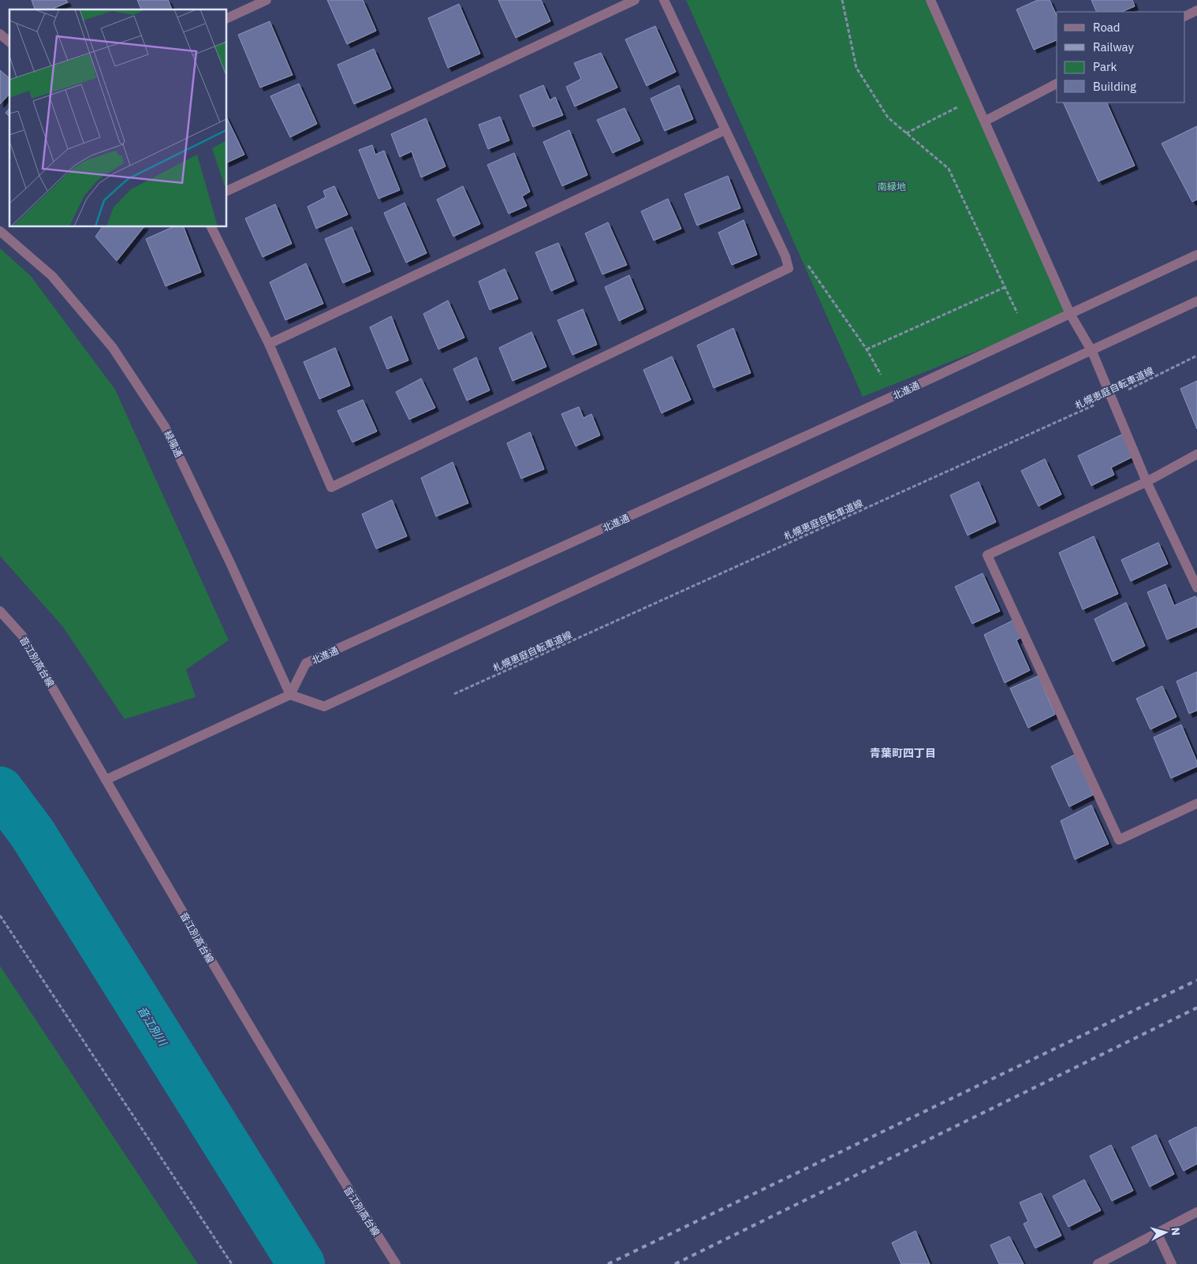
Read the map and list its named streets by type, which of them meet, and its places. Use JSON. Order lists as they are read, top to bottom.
{
  "streets": {
    "street": ["北進通", "緑陽通", "音江別高台線"],
    "path": ["札幌恵庭自転車道線"]
  },
  "crossings": [
    ["北進通", "緑陽通"]
  ],
  "districts": ["青葉町四丁目"],
  "water": ["音江別川"],
  "parks": ["南緑地"],
  "legend": [
    "Road",
    "Railway",
    "Park",
    "Building"
  ],
  "north": "right"
}
